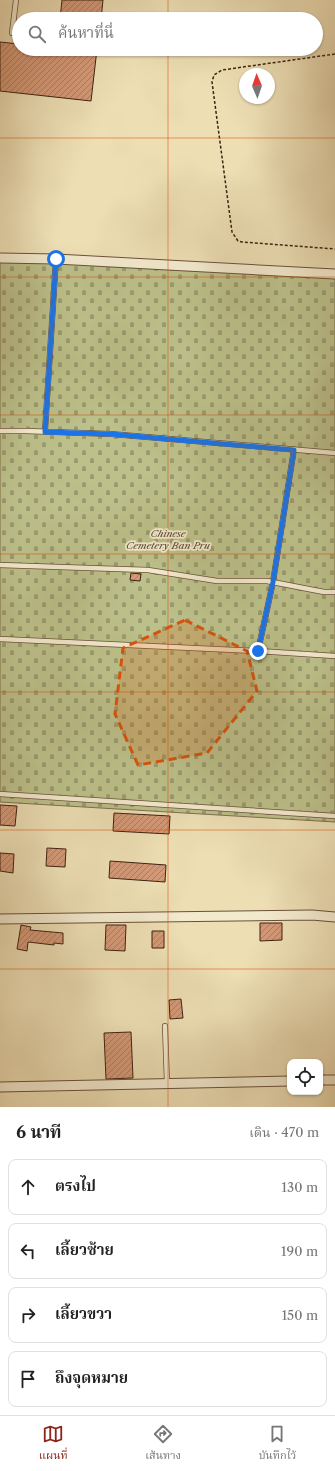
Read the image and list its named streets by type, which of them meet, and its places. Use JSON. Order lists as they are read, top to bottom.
{
  "parks": ["Chinese Cemetery Ban Pru"],
  "north": "top",
  "page": {
    "search": "ค้นหาที่นี่",
    "heading": ["6 นาที", "เดิน · 470 m"],
    "list": [
      ["ตรงไป", "130 m"],
      ["เลี้ยวซ้าย", "190 m"],
      ["เลี้ยวขวา", "150 m"],
      "ถึงจุดหมาย"
    ],
    "nav": ["แผนที่", "เส้นทาง", "บันทึกไว้"]
  }
}
